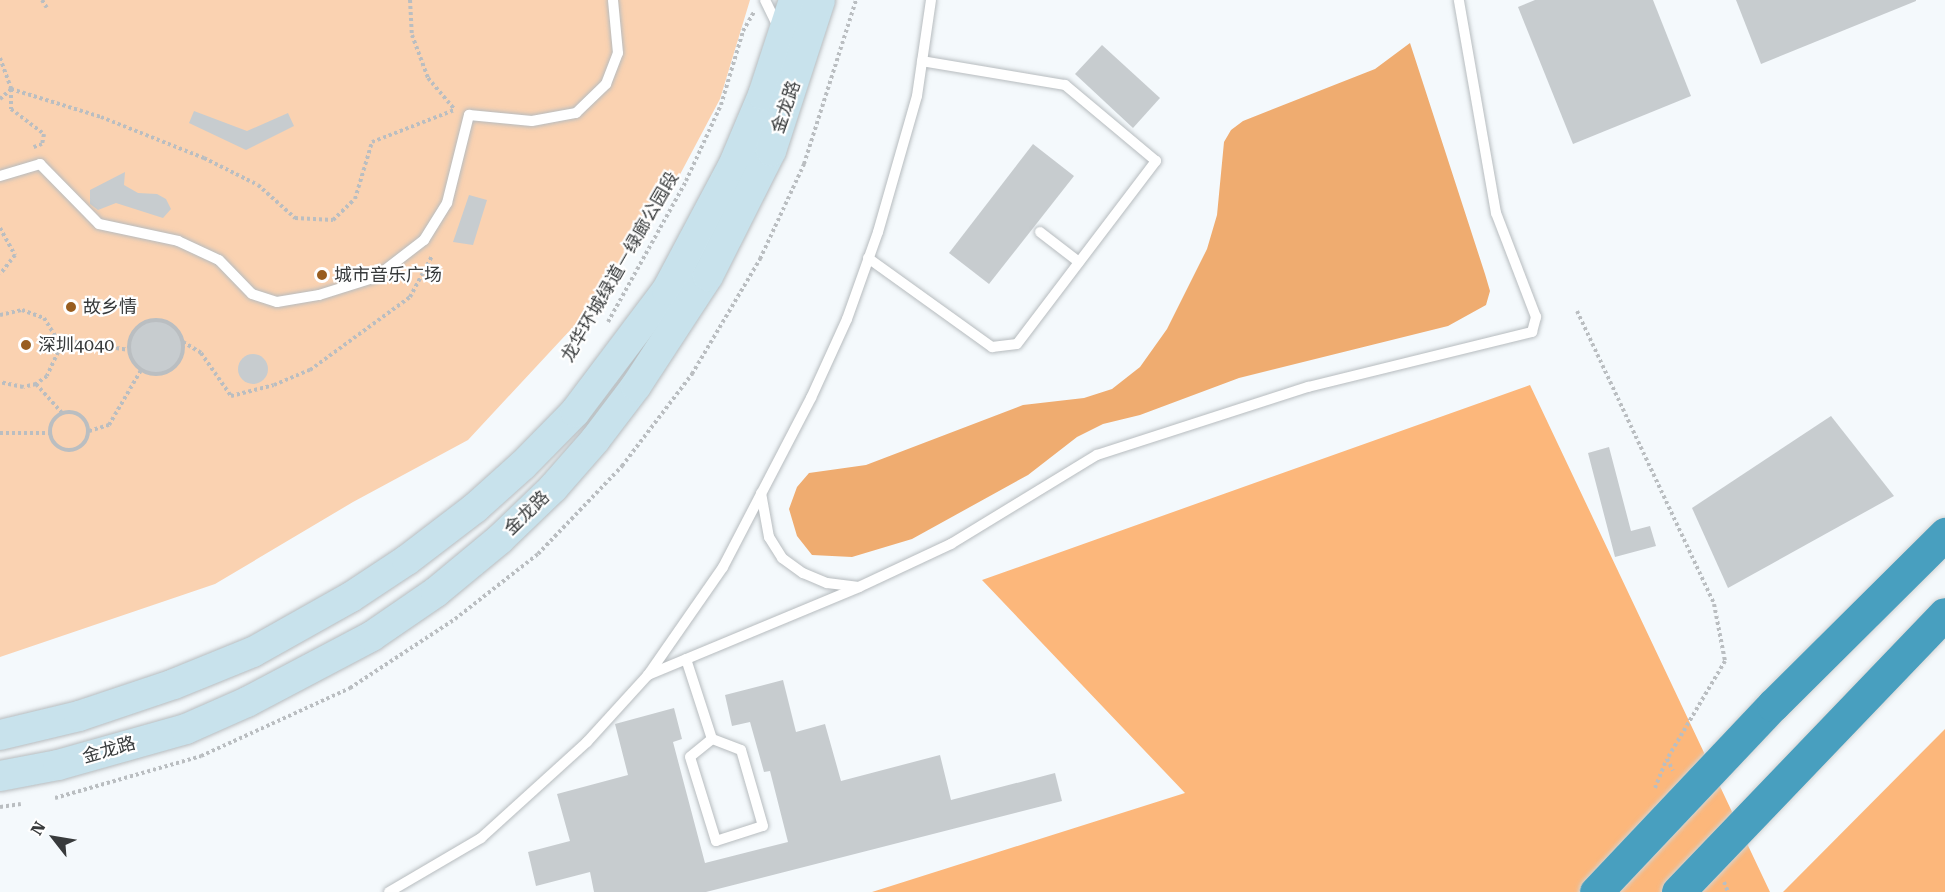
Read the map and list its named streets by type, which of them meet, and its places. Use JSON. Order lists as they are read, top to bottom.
{
  "streets": {
    "main road": ["金龙路"],
    "path": ["龙华环城绿道－绿廊公园段"]
  },
  "places": ["城市音乐广场", "故乡情", "深圳4040"],
  "north": "top left"
}
